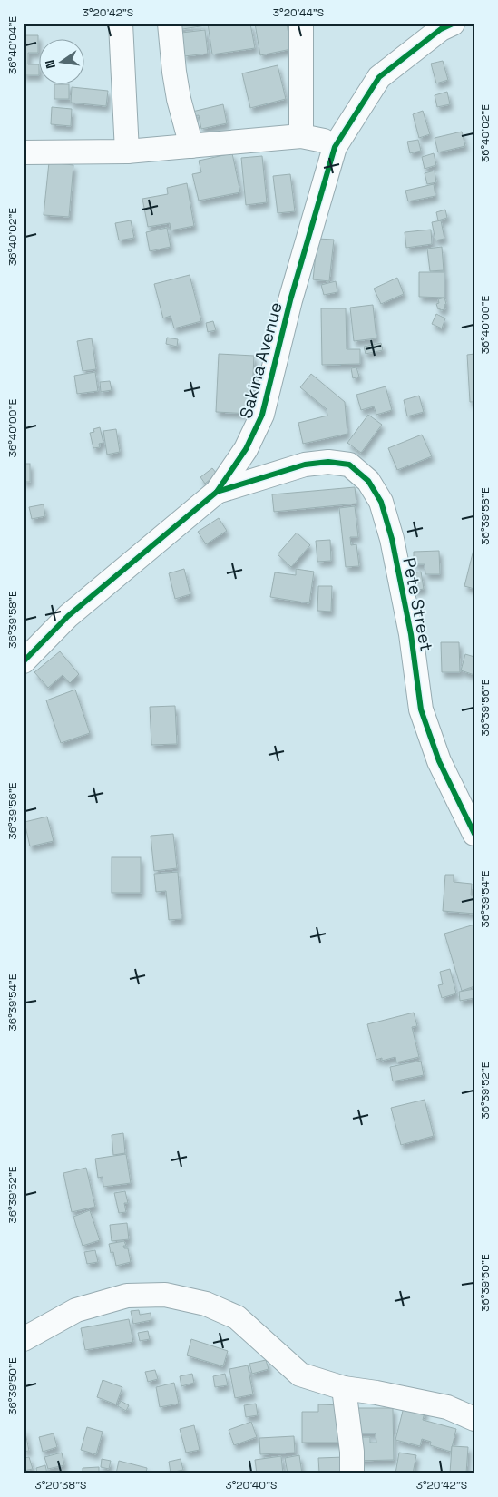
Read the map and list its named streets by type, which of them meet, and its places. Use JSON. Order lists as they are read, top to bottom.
{
  "streets": {
    "street": ["Sakina Avenue", "Pete Street"]
  },
  "crossings": [
    ["Sakina Avenue", "Pete Street"]
  ],
  "north": "left",
  "coordinates": [
    "3°20'42\"S",
    "3°20'44\"S",
    "36°40'04\"E",
    "36°40'02\"E",
    "36°40'00\"E",
    "36°39'58\"E",
    "36°39'56\"E",
    "36°39'54\"E",
    "36°39'52\"E",
    "36°39'50\"E",
    "3°20'38\"S",
    "3°20'40\"S"
  ]
}
